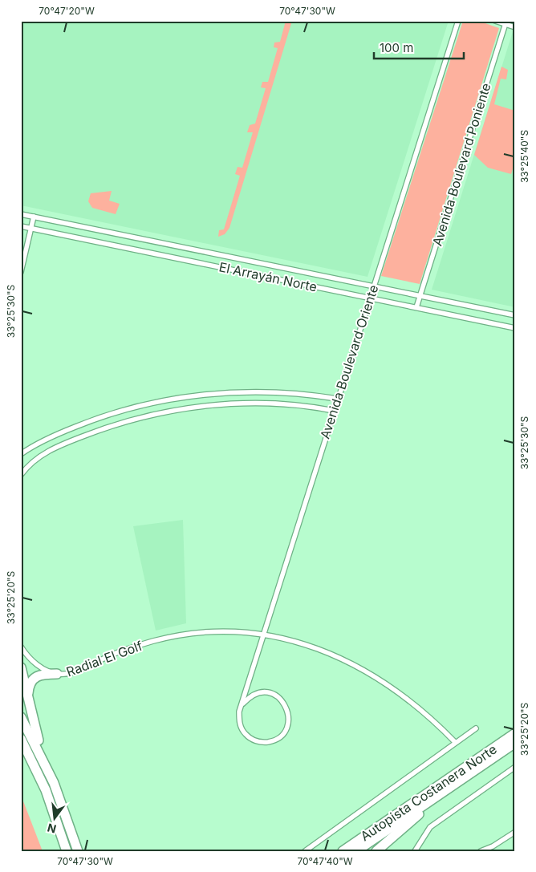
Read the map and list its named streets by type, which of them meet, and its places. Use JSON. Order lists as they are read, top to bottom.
{
  "streets": {
    "highway": ["Autopista Costanera Norte"],
    "street": [
      "Avenida Boulevard Poniente",
      "El Arrayán Norte",
      "Avenida Boulevard Oriente",
      "Radial El Golf"
    ]
  },
  "crossings": [
    ["Avenida Boulevard Poniente", "El Arrayán Norte"],
    ["El Arrayán Norte", "Avenida Boulevard Oriente"],
    ["Avenida Boulevard Oriente", "Radial El Golf"]
  ],
  "scale_bar": "100 m",
  "north": "bottom",
  "coordinates": [
    "70°47'20\"W",
    "70°47'30\"W",
    "33°25'40\"S",
    "33°25'30\"S",
    "33°25'20\"S",
    "70°47'40\"W"
  ]
}
